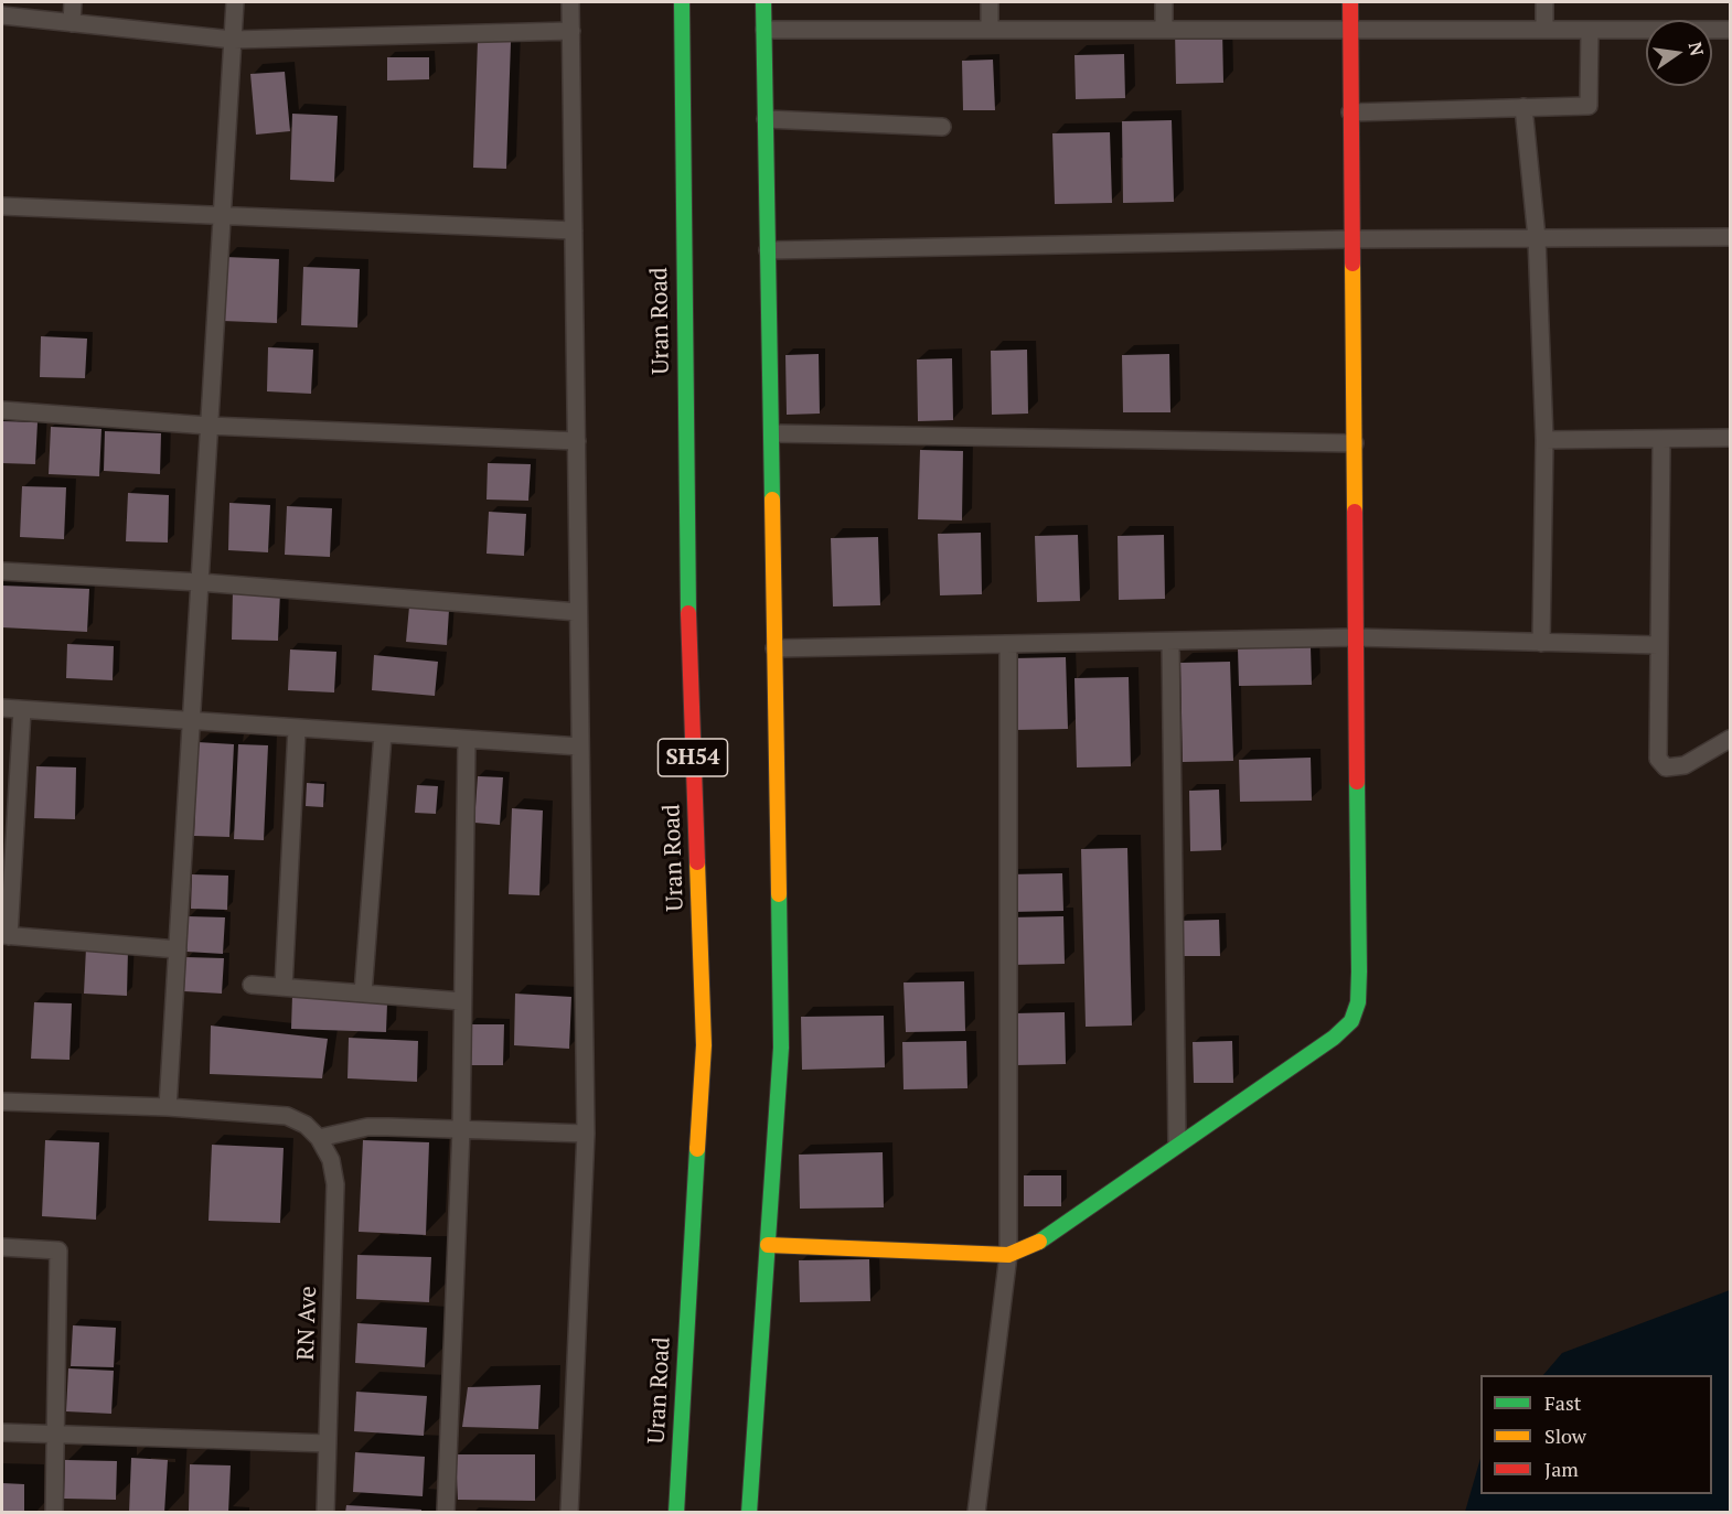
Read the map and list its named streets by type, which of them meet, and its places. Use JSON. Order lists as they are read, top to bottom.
{
  "streets": {
    "street": ["Uran Road", "SH54", "RN Ave"]
  },
  "legend": ["Fast", "Slow", "Jam"],
  "north": "right"
}
